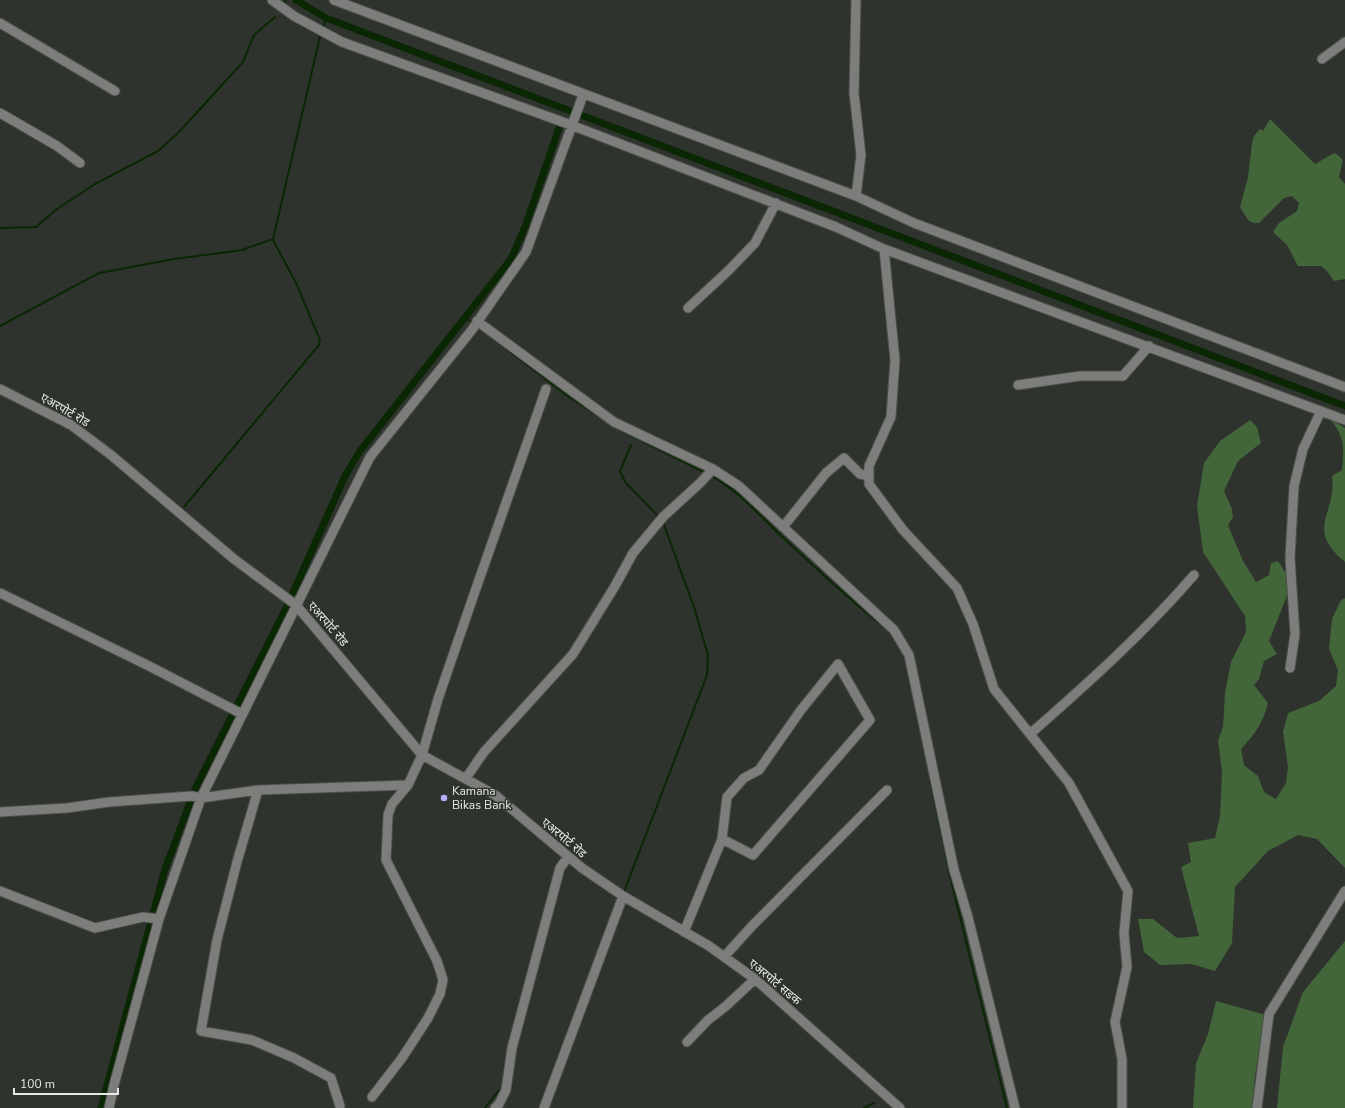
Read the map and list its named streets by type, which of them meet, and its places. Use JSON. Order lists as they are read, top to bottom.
{
  "streets": {
    "street": ["एअरपोर्ट रोड", "एअरपोर्ट सडक"]
  },
  "crossings": [
    ["एअरपोर्ट रोड", "एअरपोर्ट सडक"]
  ],
  "places": ["Kamana Bikas Bank"],
  "scale_bar": "100 m"
}
